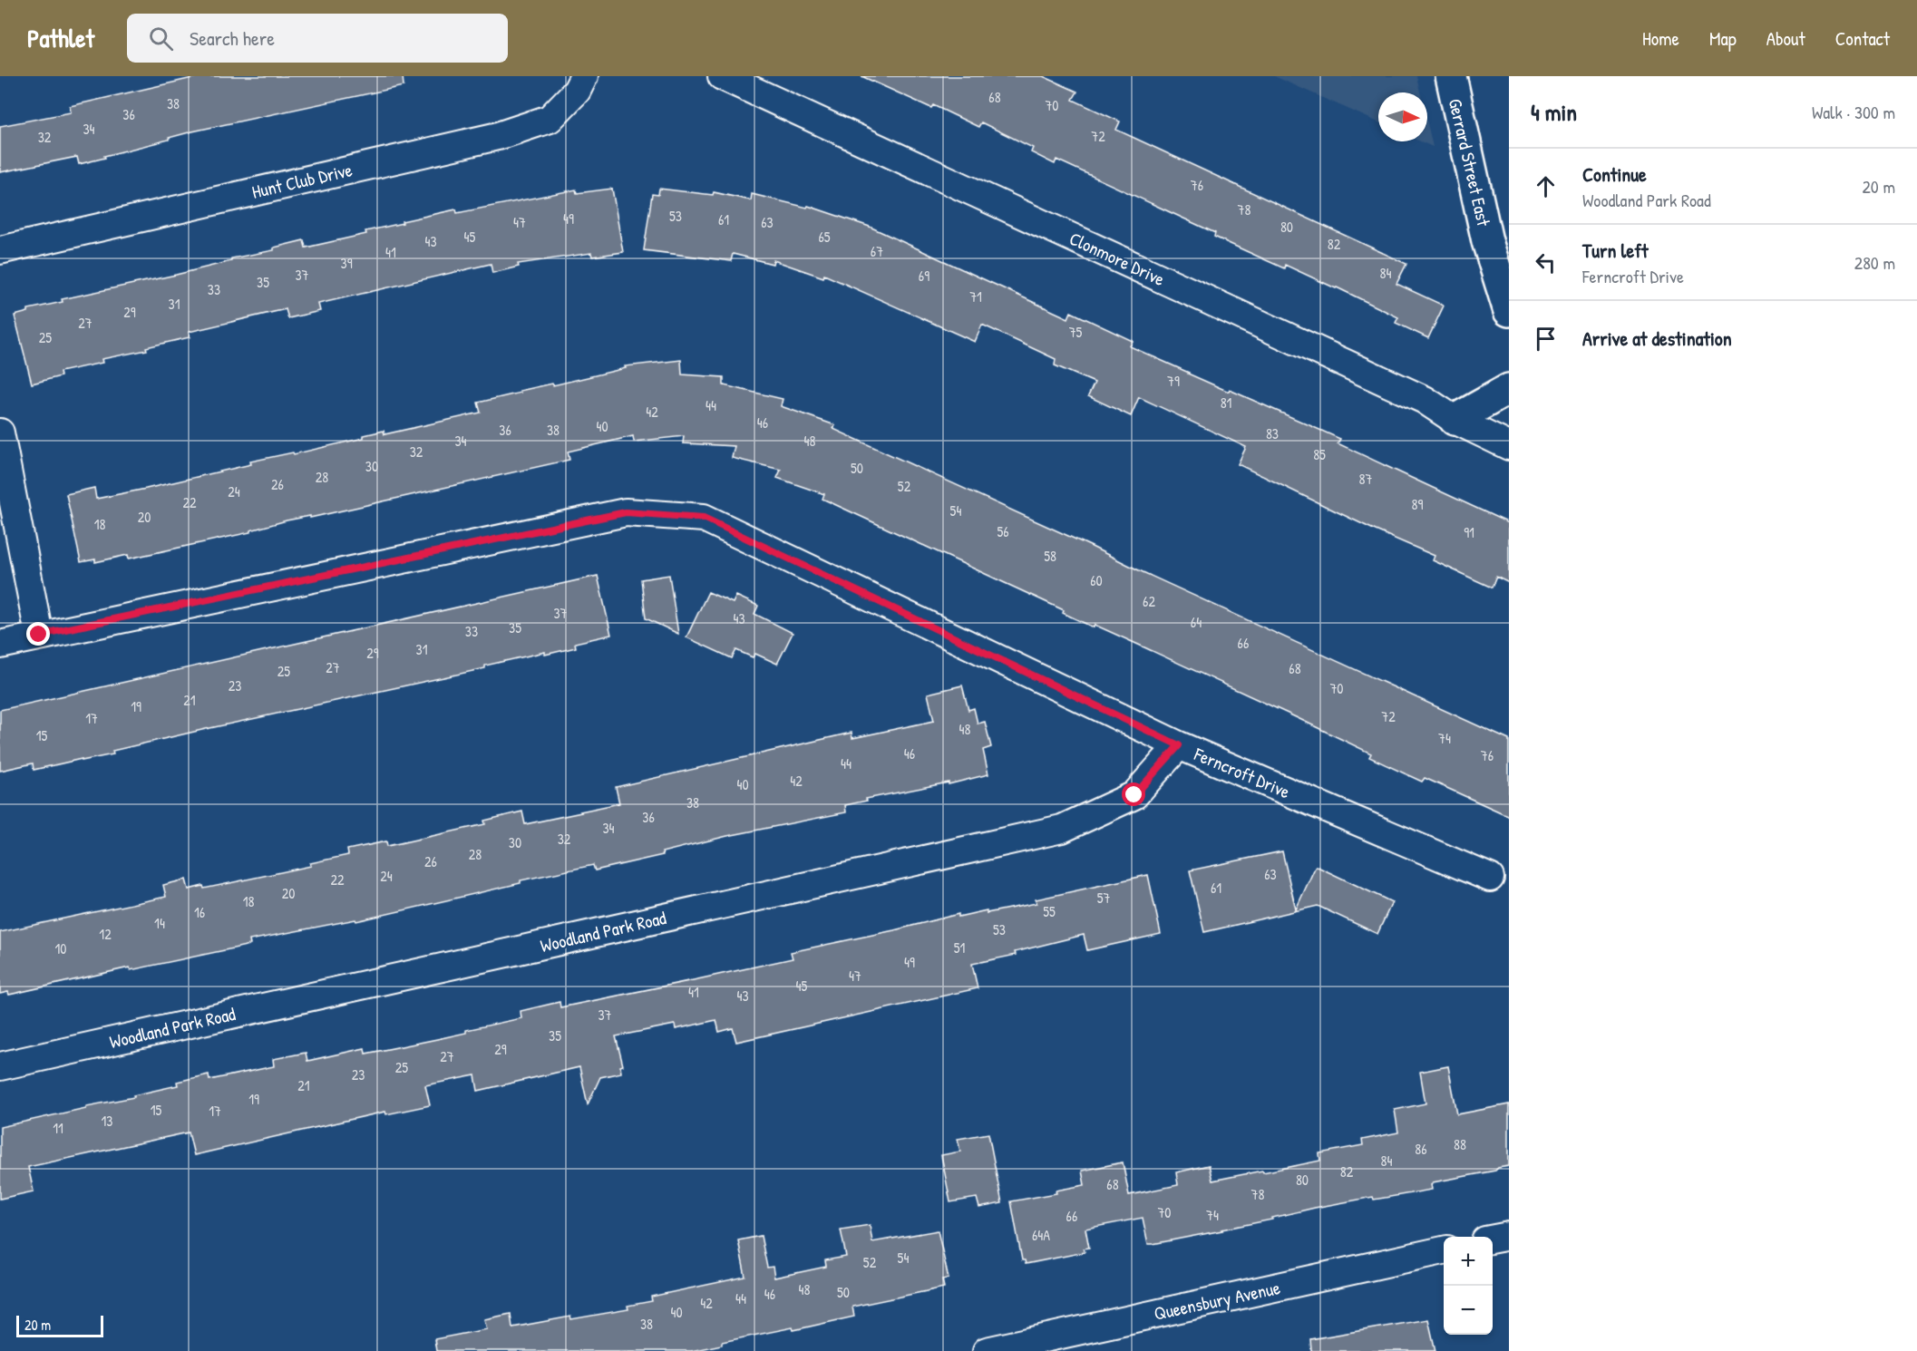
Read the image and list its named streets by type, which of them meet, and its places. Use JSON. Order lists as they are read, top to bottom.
{
  "streets": {
    "street": [
      "Gerrard Street East",
      "Hunt Club Drive",
      "Clonmore Drive",
      "Ferncroft Drive",
      "Woodland Park Road",
      "Queensbury Avenue"
    ]
  },
  "crossings": [
    ["Ferncroft Drive", "Woodland Park Road"]
  ],
  "house_numbers": [
    "68",
    "38",
    "70",
    "36",
    "34",
    "72",
    "32",
    "76",
    "78",
    "53",
    "49",
    "61",
    "47",
    "63",
    "80",
    "45",
    "65",
    "43",
    "82",
    "67",
    "41",
    "39",
    "84",
    "37",
    "69",
    "35",
    "33",
    "71",
    "31",
    "29",
    "27",
    "75",
    "25",
    "79",
    "81",
    "44",
    "42",
    "46",
    "40",
    "36",
    "38",
    "83",
    "34",
    "48",
    "32",
    "85",
    "30",
    "50",
    "28",
    "87",
    "26",
    "52",
    "24",
    "22",
    "89",
    "54",
    "20",
    "18",
    "56",
    "91",
    "58",
    "60",
    "62",
    "37",
    "43",
    "64",
    "35",
    "33",
    "66",
    "31",
    "29",
    "27",
    "68",
    "25",
    "23",
    "70",
    "21",
    "19",
    "72",
    "17",
    "48",
    "15",
    "74",
    "46",
    "76",
    "44",
    "42",
    "40",
    "38",
    "36",
    "34",
    "32",
    "30",
    "28",
    "26",
    "63",
    "24",
    "22",
    "61",
    "20",
    "57",
    "18",
    "55",
    "16",
    "14",
    "53",
    "12",
    "51",
    "10",
    "49",
    "47",
    "45",
    "41",
    "43",
    "37",
    "35",
    "29",
    "27",
    "25",
    "23",
    "21",
    "19",
    "15",
    "17",
    "13",
    "11",
    "88",
    "86",
    "84",
    "82",
    "80",
    "68",
    "78",
    "70",
    "74",
    "66",
    "64A",
    "54",
    "52",
    "48",
    "50",
    "46",
    "44",
    "42",
    "40",
    "38"
  ],
  "scale_bar": "20 m",
  "north": "right",
  "page": {
    "header": "Pathlet",
    "search": "Search here",
    "nav": [
      "Home",
      "Map",
      "About",
      "Contact"
    ],
    "heading": ["4 min", "Walk · 300 m"],
    "list": [
      ["Continue", "Woodland Park Road", "20 m"],
      ["Turn left", "Ferncroft Drive", "280 m"],
      "Arrive at destination"
    ],
    "map_buttons": ["+", "−"],
    "scale": "20 m"
  }
}
